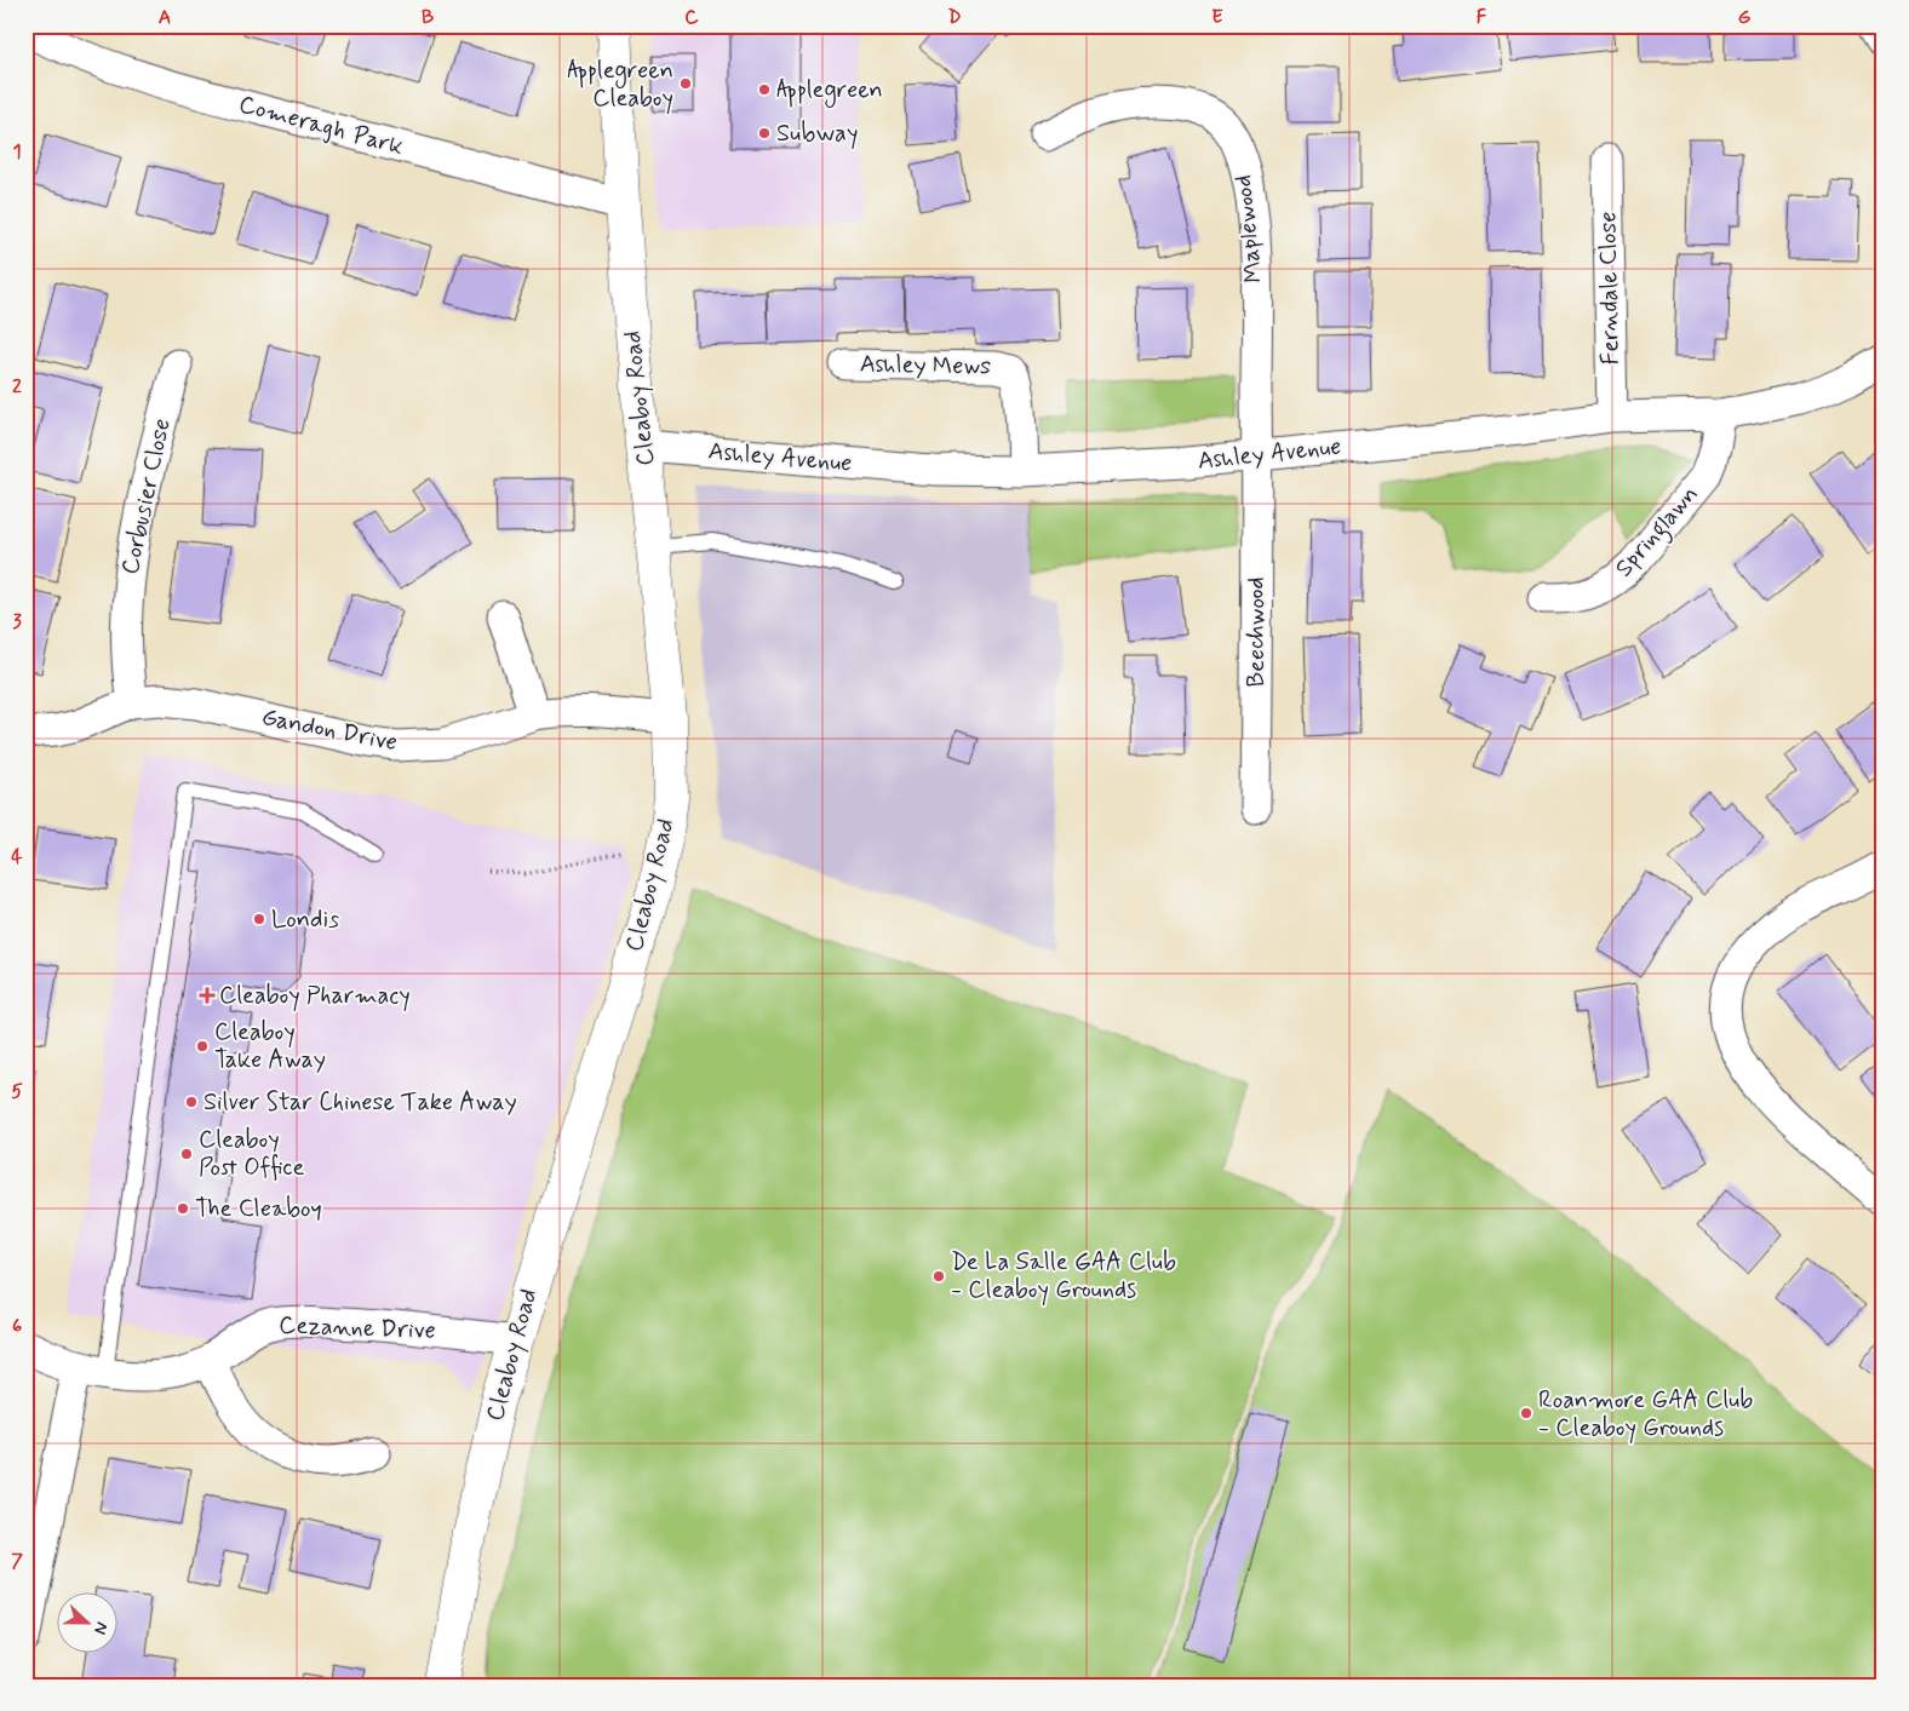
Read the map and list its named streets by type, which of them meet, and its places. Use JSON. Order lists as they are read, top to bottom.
{
  "streets": {
    "street": [
      "Comeragh Park",
      "Maplewood",
      "Ferndale Close",
      "Ashley Mews",
      "Cleaboy Road",
      "Ashley Avenue",
      "Corbusier Close",
      "Springlawn",
      "Beechwood",
      "Gandon Drive",
      "Cezanne Drive"
    ]
  },
  "crossings": [
    ["Comeragh Park", "Cleaboy Road"],
    ["Maplewood", "Ashley Avenue"],
    ["Maplewood", "Beechwood"],
    ["Ferndale Close", "Ashley Avenue"],
    ["Ashley Mews", "Ashley Avenue"],
    ["Cleaboy Road", "Ashley Avenue"],
    ["Cleaboy Road", "Gandon Drive"],
    ["Cleaboy Road", "Cezanne Drive"],
    ["Ashley Avenue", "Springlawn"],
    ["Ashley Avenue", "Beechwood"],
    ["Corbusier Close", "Gandon Drive"]
  ],
  "places": {
    "other": [
      "Applegreen Cleaboy",
      "Applegreen",
      "Subway",
      "Londis",
      "Cleaboy Take Away",
      "Silver Star Chinese Take Away",
      "Cleaboy Post Office",
      "The Cleaboy",
      "De La Salle GAA Club - Cleaboy Grounds",
      "Roanmore GAA Club - Cleaboy Grounds"
    ],
    "health": ["Cleaboy Pharmacy"]
  },
  "north": "right",
  "grid": {
    "columns": [
      "A",
      "B",
      "C",
      "D",
      "E",
      "F",
      "G"
    ],
    "rows": [
      "1",
      "2",
      "3",
      "4",
      "5",
      "6",
      "7"
    ]
  }
}
